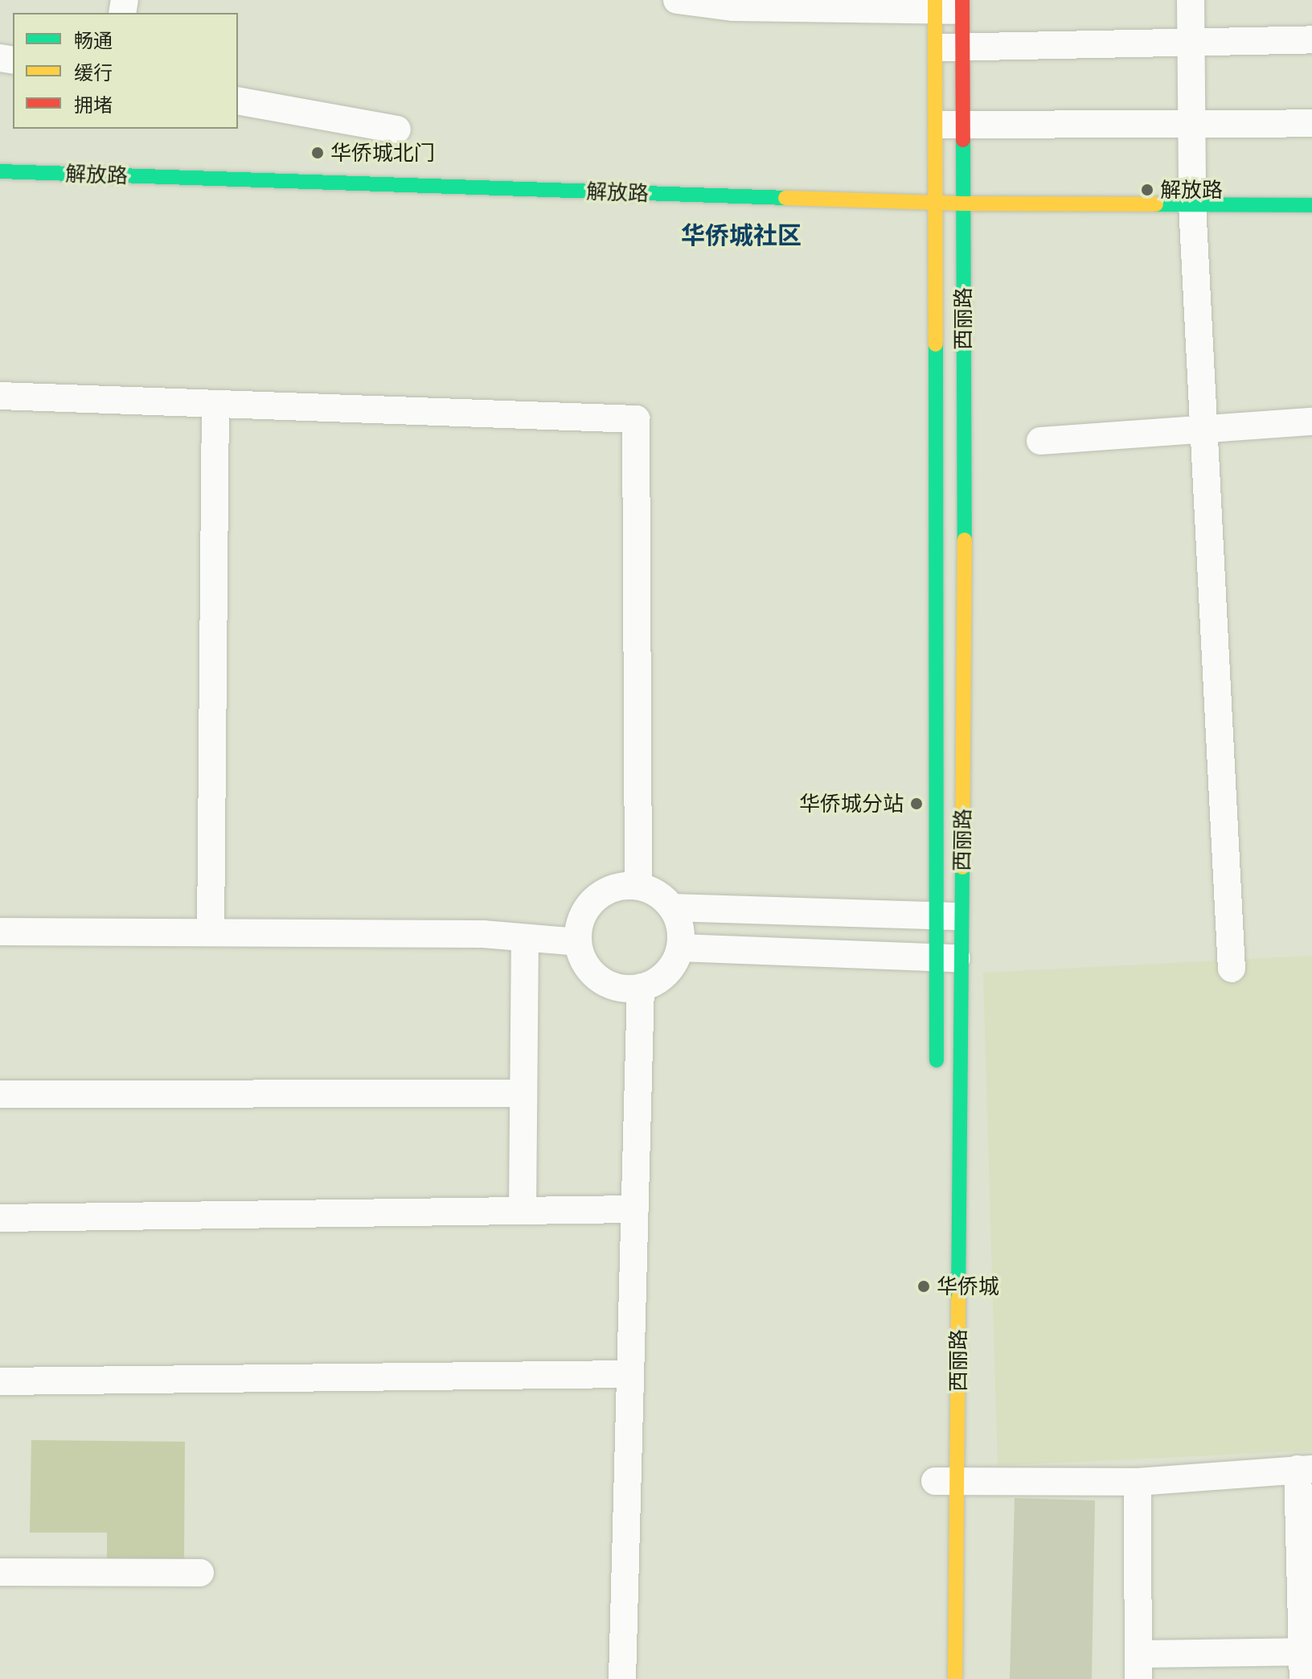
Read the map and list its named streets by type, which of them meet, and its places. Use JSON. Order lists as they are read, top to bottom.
{
  "streets": {
    "main road": ["解放路", "西丽路"]
  },
  "crossings": [
    ["解放路", "西丽路"]
  ],
  "districts": ["华侨城社区"],
  "places": [
    "华侨城北门",
    "解放路",
    "华侨城分站",
    "华侨城"
  ],
  "legend": ["畅通", "缓行", "拥堵"]
}
